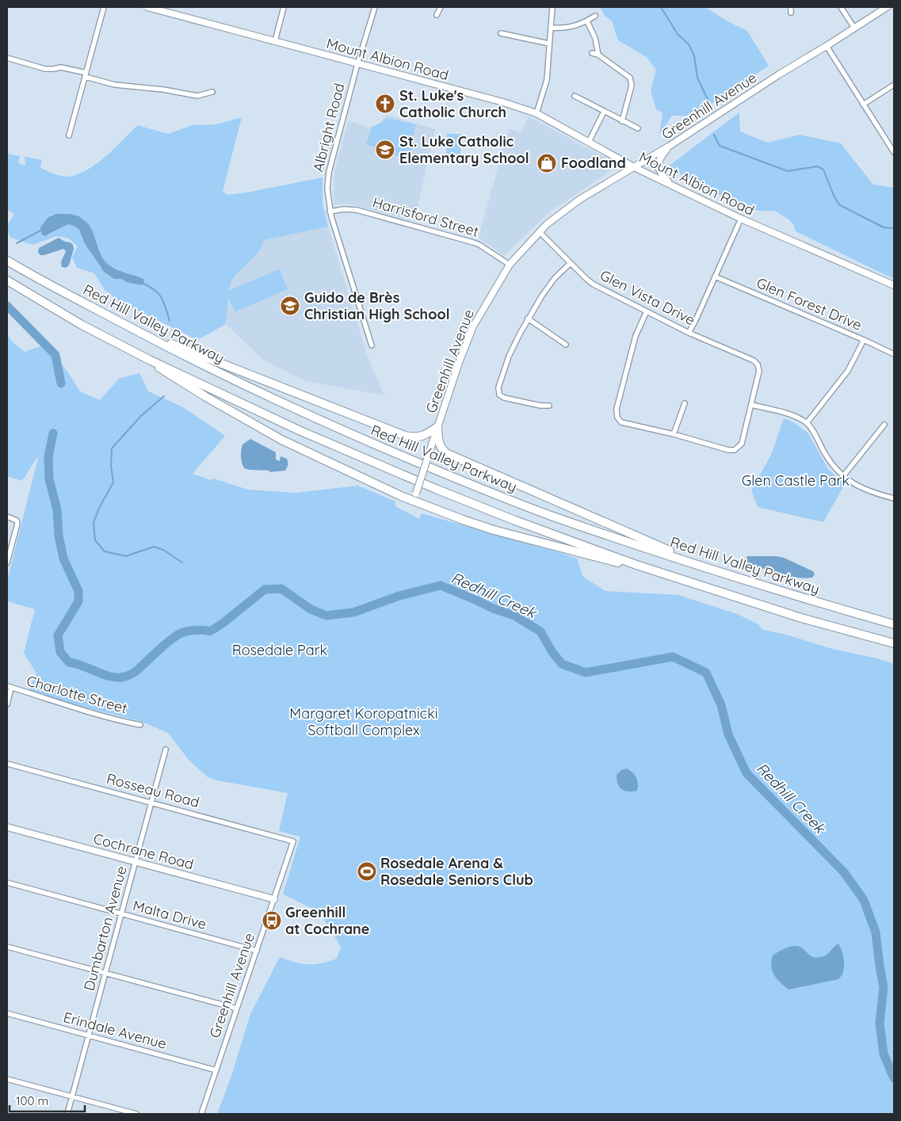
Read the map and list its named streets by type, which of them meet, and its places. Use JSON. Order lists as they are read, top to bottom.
{
  "streets": {
    "highway": ["Red Hill Valley Parkway"],
    "street": [
      "Mount Albion Road",
      "Greenhill Avenue",
      "Albright Road",
      "Harrisford Street",
      "Glen Vista Drive",
      "Glen Forest Drive",
      "Charlotte Street",
      "Rosseau Road",
      "Cochrane Road",
      "Malta Drive",
      "Dumbarton Avenue",
      "Erindale Avenue"
    ]
  },
  "crossings": [
    ["Mount Albion Road", "Greenhill Avenue"],
    ["Mount Albion Road", "Albright Road"],
    ["Greenhill Avenue", "Harrisford Street"],
    ["Greenhill Avenue", "Glen Vista Drive"],
    ["Greenhill Avenue", "Rosseau Road"],
    ["Greenhill Avenue", "Cochrane Road"],
    ["Greenhill Avenue", "Malta Drive"],
    ["Greenhill Avenue", "Erindale Avenue"],
    ["Albright Road", "Harrisford Street"],
    ["Rosseau Road", "Dumbarton Avenue"],
    ["Cochrane Road", "Dumbarton Avenue"],
    ["Malta Drive", "Dumbarton Avenue"],
    ["Dumbarton Avenue", "Erindale Avenue"]
  ],
  "water": ["Redhill Creek"],
  "parks": ["Glen Castle Park", "Rosedale Park", "Margaret Koropatnicki Softball Complex"],
  "places": {
    "church": ["St. Luke's Catholic Church"],
    "school or university": ["St. Luke Catholic Elementary School", "Guido de Brès Christian High School"],
    "shop": ["Foodland"],
    "sports": ["Rosedale Arena & Rosedale Seniors Club"],
    "bus stop": ["Greenhill at Cochrane"]
  },
  "scale_bar": "100 m"
}
